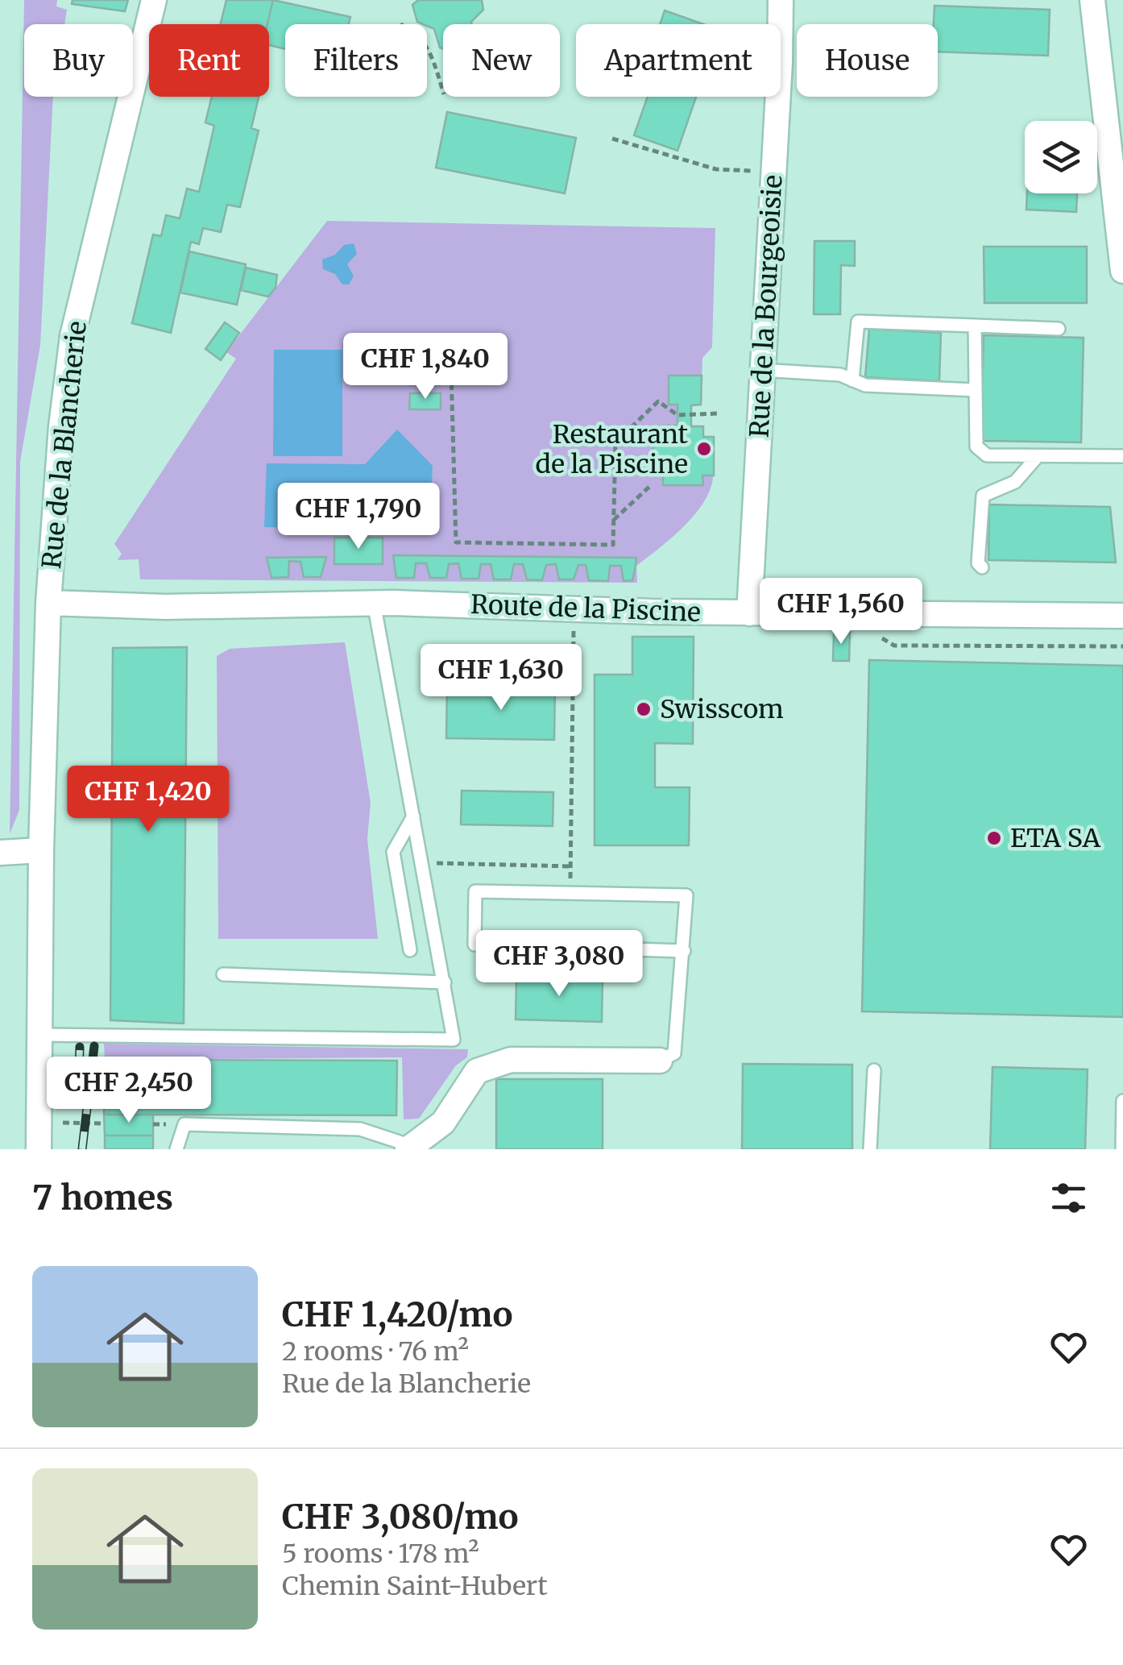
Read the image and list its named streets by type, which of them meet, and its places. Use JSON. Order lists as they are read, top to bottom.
{
  "streets": {
    "street": ["Rue de la Bourgeoisie", "Rue de la Blancherie", "Route de la Piscine"]
  },
  "crossings": [
    ["Rue de la Bourgeoisie", "Route de la Piscine"],
    ["Rue de la Blancherie", "Route de la Piscine"]
  ],
  "places": ["Restaurant de la Piscine", "Swisscom", "ETA SA"],
  "page": {
    "chip": [
      "Buy",
      "Rent",
      "Filters",
      "New",
      "Apartment",
      "House"
    ],
    "price": [
      "CHF 1,840",
      "CHF 1,790",
      "CHF 1,560",
      "CHF 1,630",
      "CHF 1,420",
      "CHF 3,080",
      "CHF 2,450"
    ],
    "heading": "7 homes",
    "list": [
      {
        "name": "CHF 1,420/mo",
        "note": "2 rooms · 76 m² · Rue de la Blancherie"
      },
      {
        "name": "CHF 3,080/mo",
        "note": "5 rooms · 178 m² · Chemin Saint-Hubert"
      }
    ]
  }
}
